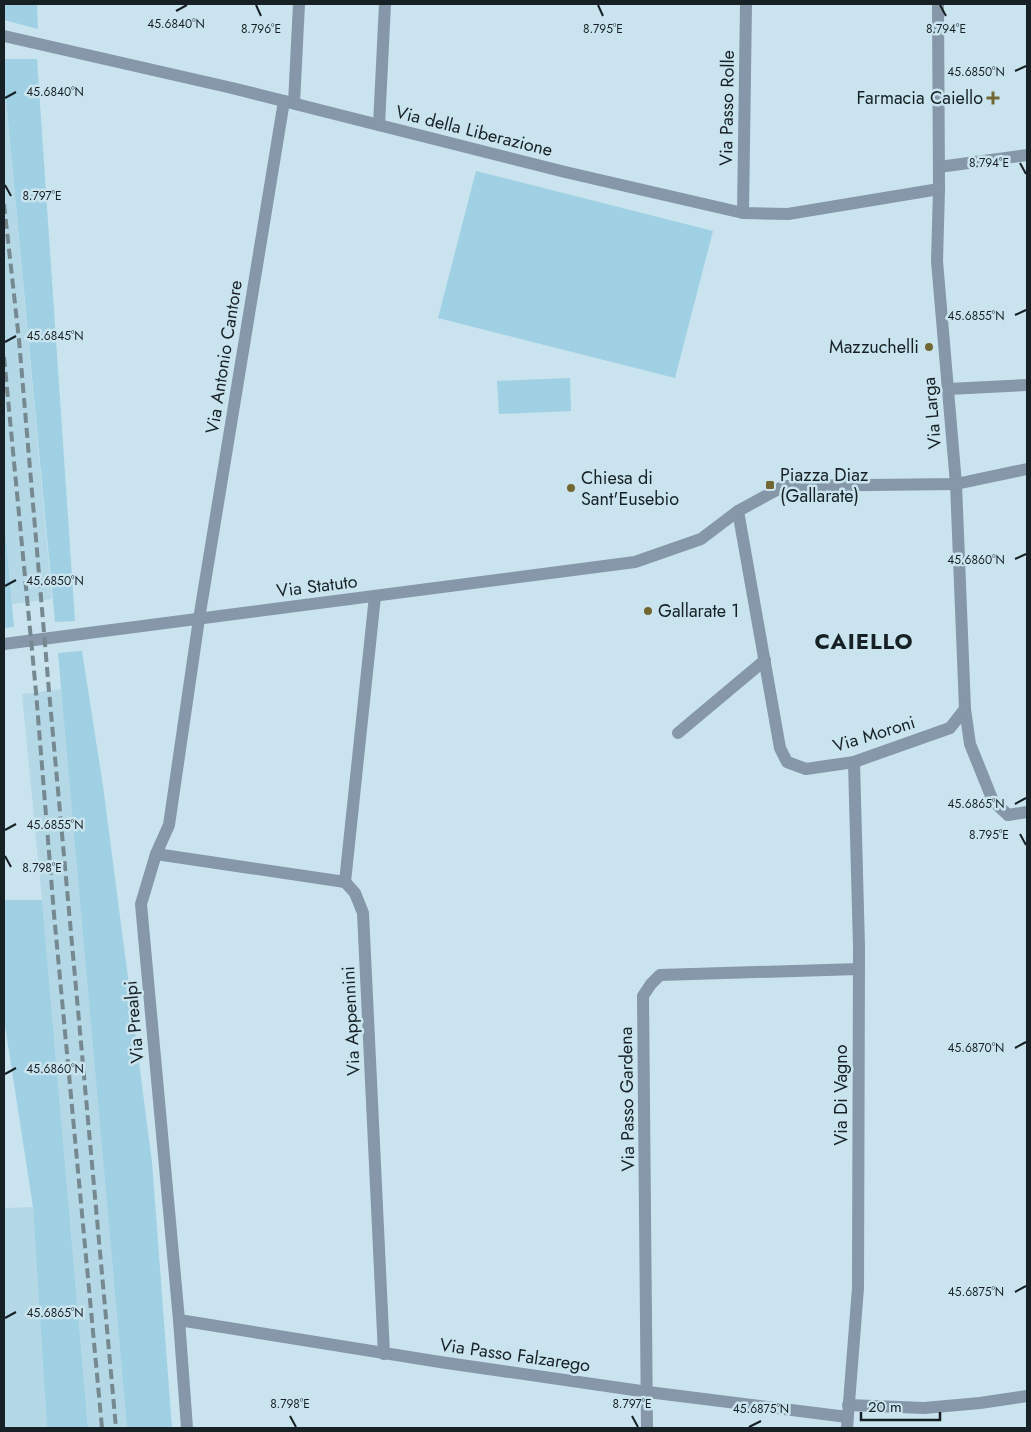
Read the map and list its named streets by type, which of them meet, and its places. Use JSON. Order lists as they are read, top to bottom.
{
  "streets": {
    "street": [
      "Via Passo Rolle",
      "Via della Liberazione",
      "Via Antonio Cantore",
      "Via Larga",
      "Via Statuto",
      "Via Moroni",
      "Via Appennini",
      "Via Prealpi",
      "Via Di Vagno",
      "Via Passo Gardena",
      "Via Passo Falzarego"
    ]
  },
  "crossings": [
    ["Via Passo Rolle", "Via della Liberazione"],
    ["Via della Liberazione", "Via Antonio Cantore"],
    ["Via della Liberazione", "Via Larga"],
    ["Via Antonio Cantore", "Via Statuto"],
    ["Via Antonio Cantore", "Via Prealpi"],
    ["Via Larga", "Via Statuto"],
    ["Via Statuto", "Via Moroni"],
    ["Via Statuto", "Via Prealpi"],
    ["Via Moroni", "Via Di Vagno"],
    ["Via Appennini", "Via Passo Falzarego"],
    ["Via Prealpi", "Via Passo Falzarego"],
    ["Via Di Vagno", "Via Passo Gardena"],
    ["Via Di Vagno", "Via Passo Falzarego"],
    ["Via Passo Gardena", "Via Passo Falzarego"]
  ],
  "districts": ["CAIELLO"],
  "places": {
    "health": ["Farmacia Caiello"],
    "other": ["Mazzuchelli", "Chiesa di Sant'Eusebio", "Gallarate 1"],
    "transit": ["Piazza Diaz (Gallarate)"]
  },
  "scale_bar": "20 m",
  "coordinates": [
    "45.6840°N",
    "8.796°E",
    "8.795°E",
    "8.794°E",
    "45.6850°N",
    "8.797°E",
    "45.6855°N",
    "45.6845°N",
    "45.6860°N",
    "45.6865°N",
    "8.798°E",
    "45.6870°N",
    "45.6875°N"
  ]
}
